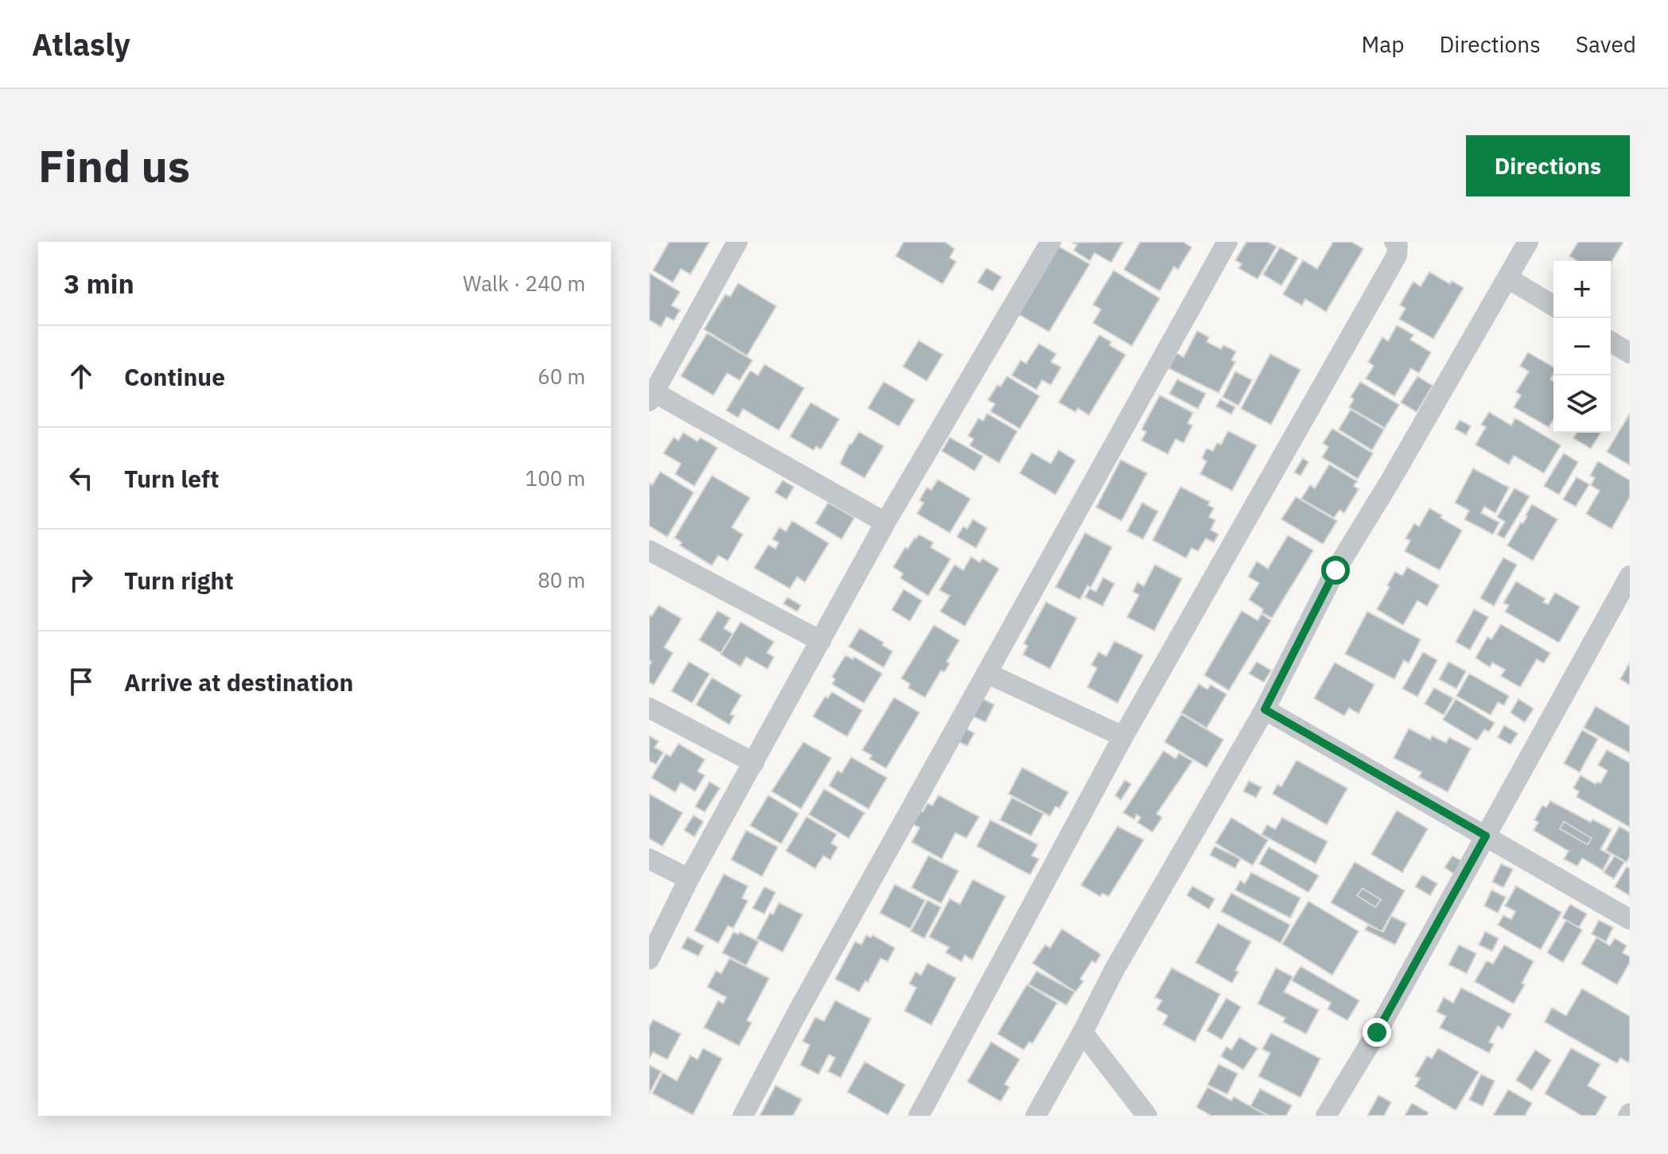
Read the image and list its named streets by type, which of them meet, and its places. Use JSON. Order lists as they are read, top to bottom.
{
  "page": {
    "header": "Atlasly",
    "nav": ["Map", "Directions", "Saved"],
    "buttons": "Directions",
    "title": "Find us",
    "heading": ["3 min", "Walk · 240 m"],
    "map_buttons": ["+", "−"],
    "list": [
      ["Continue", "60 m"],
      ["Turn left", "100 m"],
      ["Turn right", "80 m"],
      "Arrive at destination"
    ]
  }
}
